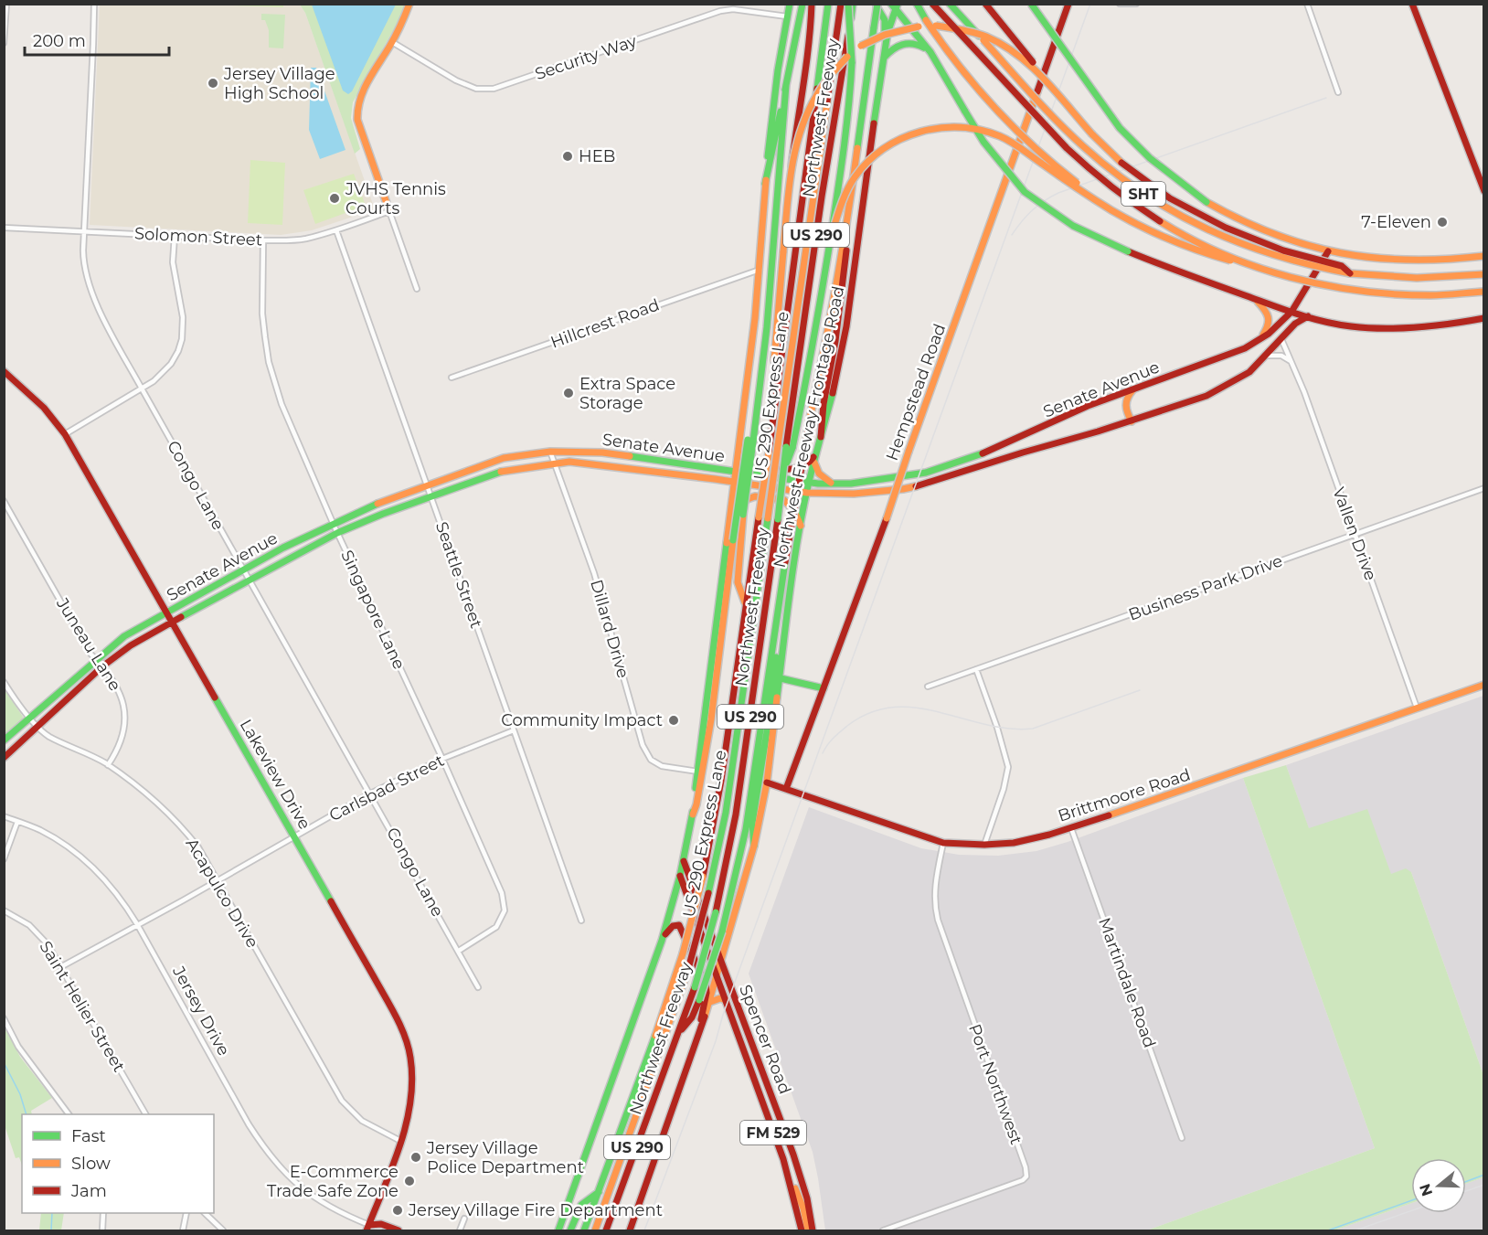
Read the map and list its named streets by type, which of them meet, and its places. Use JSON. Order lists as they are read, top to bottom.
{
  "streets": {
    "main road": [
      "Northwest Freeway",
      "SHT",
      "US 290",
      "Senate Avenue",
      "Hempstead Road",
      "US 290 Express Lane",
      "Northwest Freeway Frontage Road",
      "Lakeview Drive",
      "Brittmoore Road",
      "Jersey Drive",
      "Spencer Road",
      "FM 529"
    ],
    "street": [
      "Security Way",
      "Solomon Street",
      "Hillcrest Road",
      "Congo Lane",
      "Vallen Drive",
      "Seattle Street",
      "Business Park Drive",
      "Singapore Lane",
      "Dillard Drive",
      "Juneau Lane",
      "Carlsbad Street",
      "Acapulco Drive",
      "Martindale Road",
      "Saint Helier Street",
      "Port Northwest"
    ]
  },
  "crossings": [
    ["Solomon Street", "Congo Lane"],
    ["Solomon Street", "Seattle Street"],
    ["Solomon Street", "Singapore Lane"],
    ["Senate Avenue", "Northwest Freeway Frontage Road"],
    ["Senate Avenue", "Congo Lane"],
    ["Senate Avenue", "Vallen Drive"],
    ["Senate Avenue", "Seattle Street"],
    ["Senate Avenue", "Singapore Lane"],
    ["Senate Avenue", "Dillard Drive"],
    ["Senate Avenue", "Juneau Lane"],
    ["Senate Avenue", "Lakeview Drive"],
    ["Senate Avenue", "Acapulco Drive"],
    ["Hempstead Road", "Brittmoore Road"],
    ["Northwest Freeway Frontage Road", "Brittmoore Road"],
    ["Northwest Freeway Frontage Road", "Spencer Road"],
    ["Congo Lane", "Singapore Lane"],
    ["Congo Lane", "Carlsbad Street"],
    ["Vallen Drive", "Business Park Drive"],
    ["Vallen Drive", "Brittmoore Road"],
    ["Seattle Street", "Carlsbad Street"],
    ["Singapore Lane", "Carlsbad Street"],
    ["Juneau Lane", "Acapulco Drive"],
    ["Lakeview Drive", "Carlsbad Street"],
    ["Lakeview Drive", "Acapulco Drive"],
    ["Lakeview Drive", "Jersey Drive"],
    ["Carlsbad Street", "Acapulco Drive"],
    ["Carlsbad Street", "Saint Helier Street"],
    ["Carlsbad Street", "Jersey Drive"],
    ["Brittmoore Road", "Martindale Road"],
    ["Brittmoore Road", "Port Northwest"]
  ],
  "places": [
    "Jersey Village High School",
    "HEB",
    "JVHS Tennis Courts",
    "7-Eleven",
    "Extra Space Storage",
    "Community Impact",
    "Jersey Village Police Department",
    "E-Commerce Trade Safe Zone",
    "Jersey Village Fire Department"
  ],
  "legend": ["Fast", "Slow", "Jam"],
  "scale_bar": "200 m",
  "north": "left"
}
